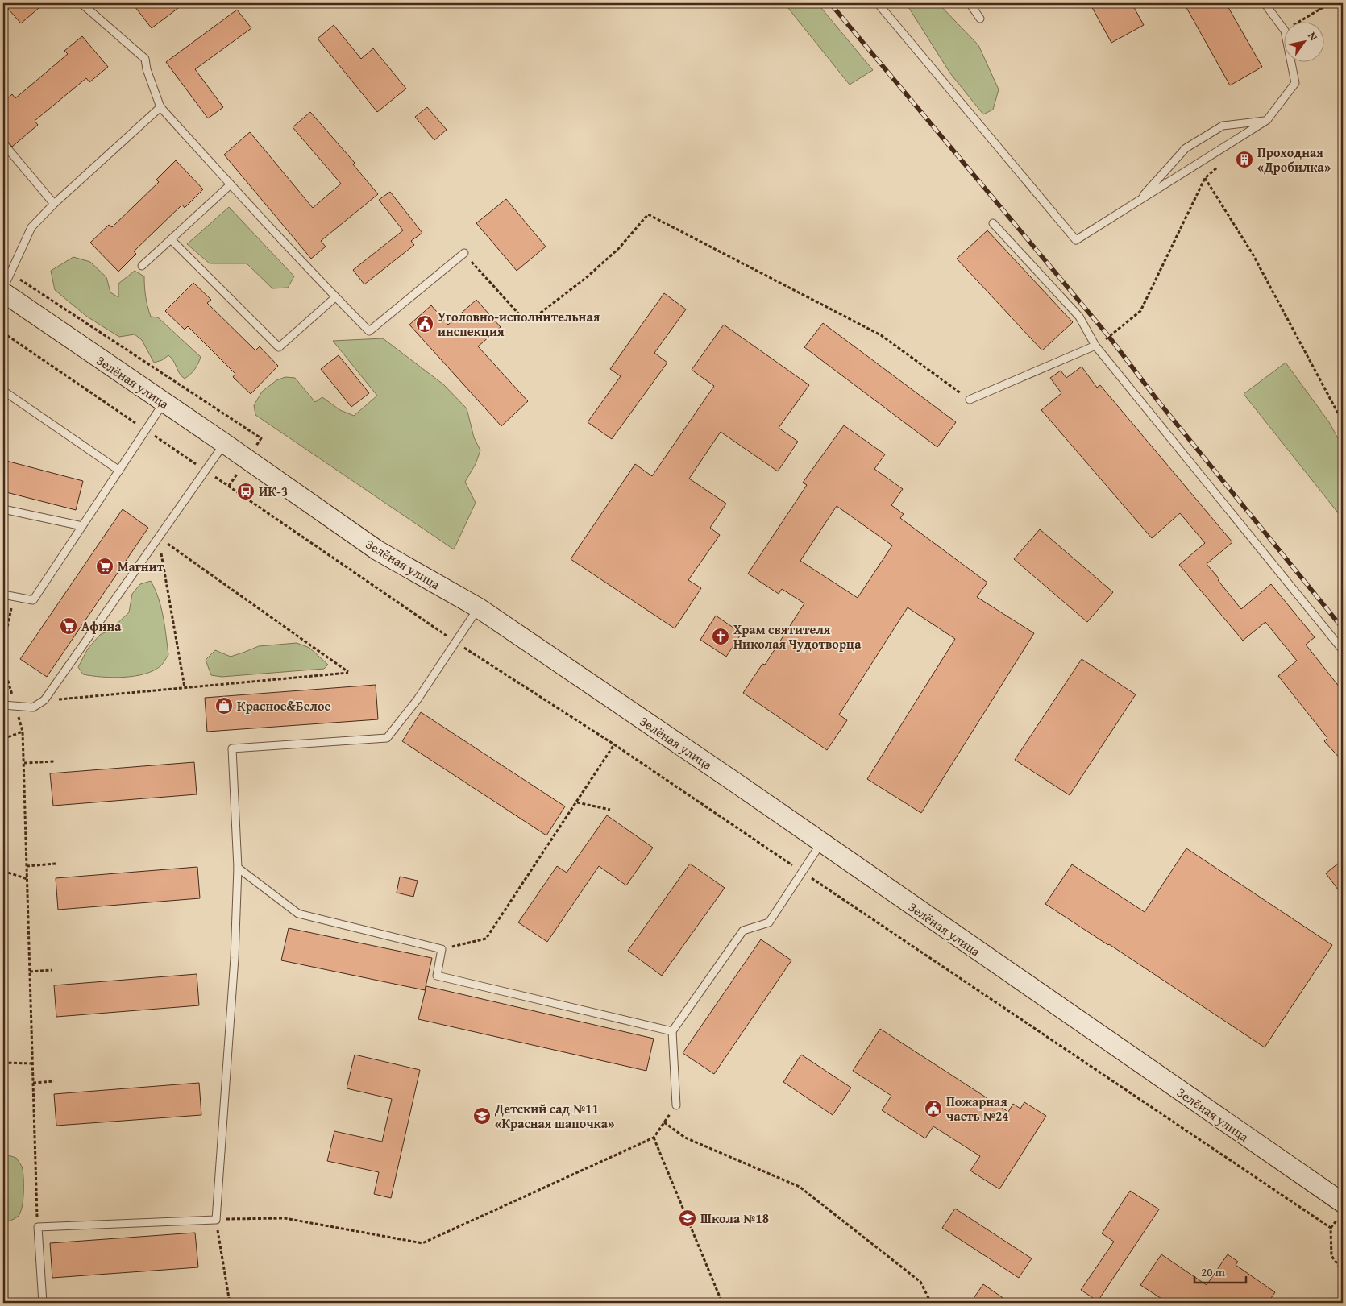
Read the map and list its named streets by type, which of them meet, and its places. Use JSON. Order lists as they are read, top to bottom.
{
  "streets": {
    "main road": ["Зелёная улица"]
  },
  "places": {
    "building": ["Проходная «Дробилка»"],
    "public building": ["Уголовно-исполнительная инспекция", "Пожарная часть №24"],
    "bus stop": ["ИК-3"],
    "supermarket": ["Магнит", "Афина"],
    "church": ["Храм святителя Николая Чудотворца"],
    "shop": ["Красное&Белое"],
    "school or university": ["Детский сад №11 «Красная шапочка»", "Школа №18"]
  },
  "scale_bar": "20 m",
  "north": "top right"
}
